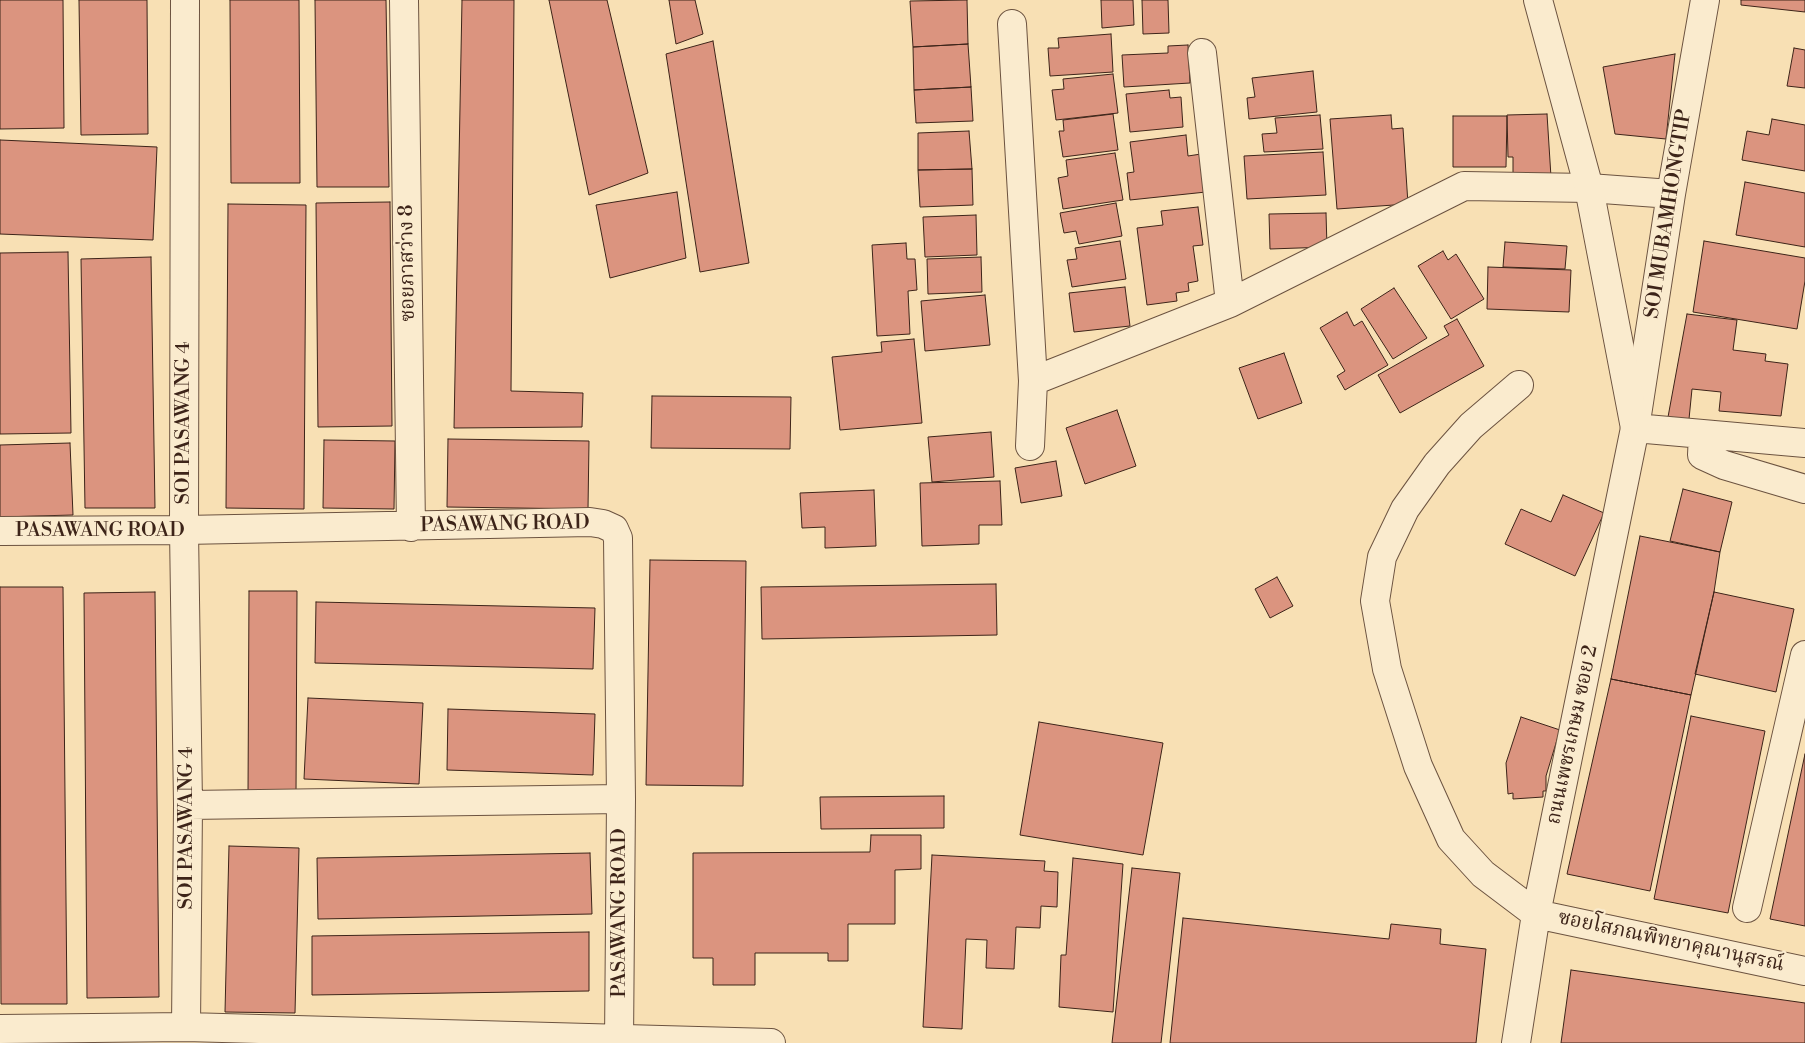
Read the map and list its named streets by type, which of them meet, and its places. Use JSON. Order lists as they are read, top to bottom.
{
  "streets": {
    "street": [
      "SOI MUBAMHONGTIP",
      "ซอยภาสว่าง 8",
      "SOI PASAWANG 4",
      "PASAWANG ROAD",
      "ถนนเพชรเกษม ซอย 2",
      "ซอยโสภณพิทยาคุณานุสรณ์"
    ]
  },
  "crossings": [
    ["SOI MUBAMHONGTIP", "ถนนเพชรเกษม ซอย 2"],
    ["ซอยภาสว่าง 8", "PASAWANG ROAD"],
    ["SOI PASAWANG 4", "PASAWANG ROAD"],
    ["ถนนเพชรเกษม ซอย 2", "ซอยโสภณพิทยาคุณานุสรณ์"]
  ]
}
